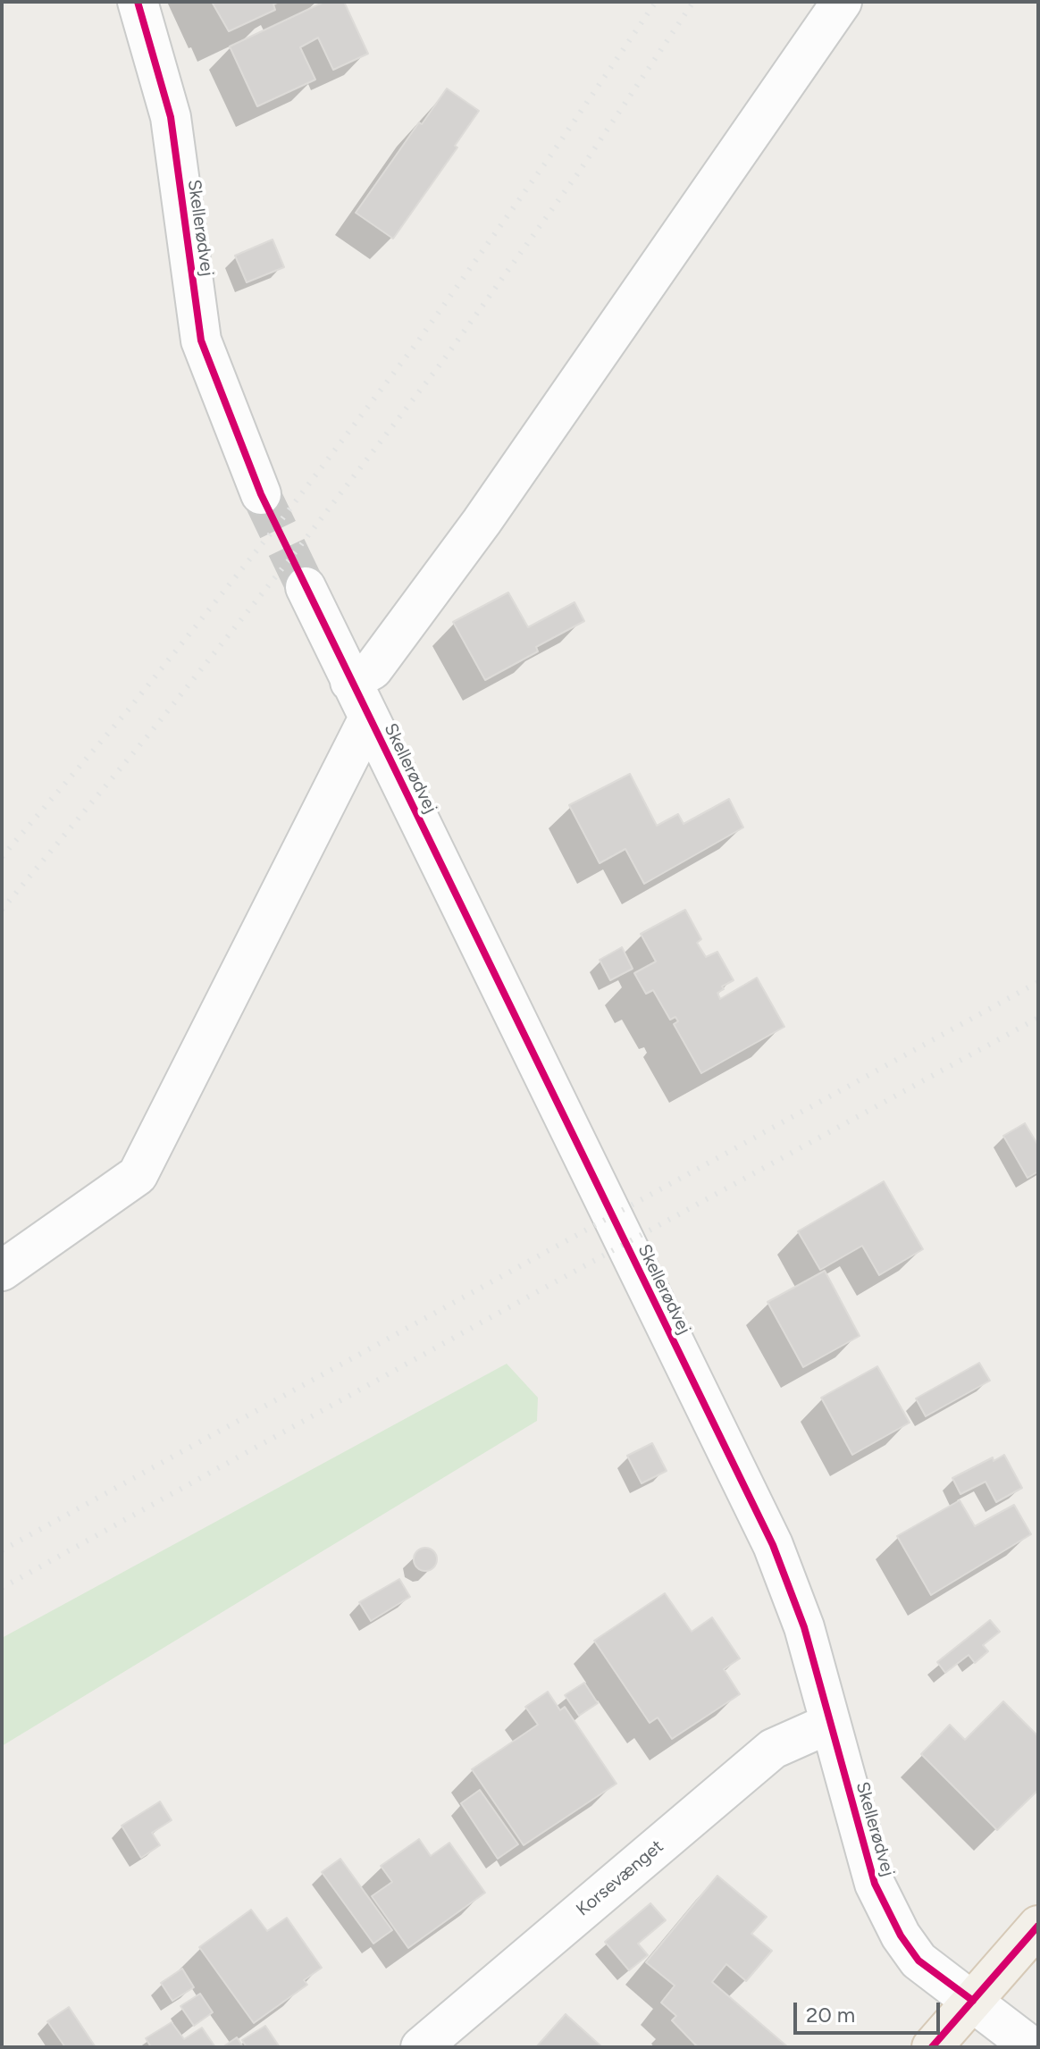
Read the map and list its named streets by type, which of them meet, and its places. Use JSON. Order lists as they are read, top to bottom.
{
  "streets": {
    "street": ["Skellerødvej", "Korsevænget"]
  },
  "crossings": [
    ["Skellerødvej", "Korsevænget"]
  ],
  "scale_bar": "20 m"
}
